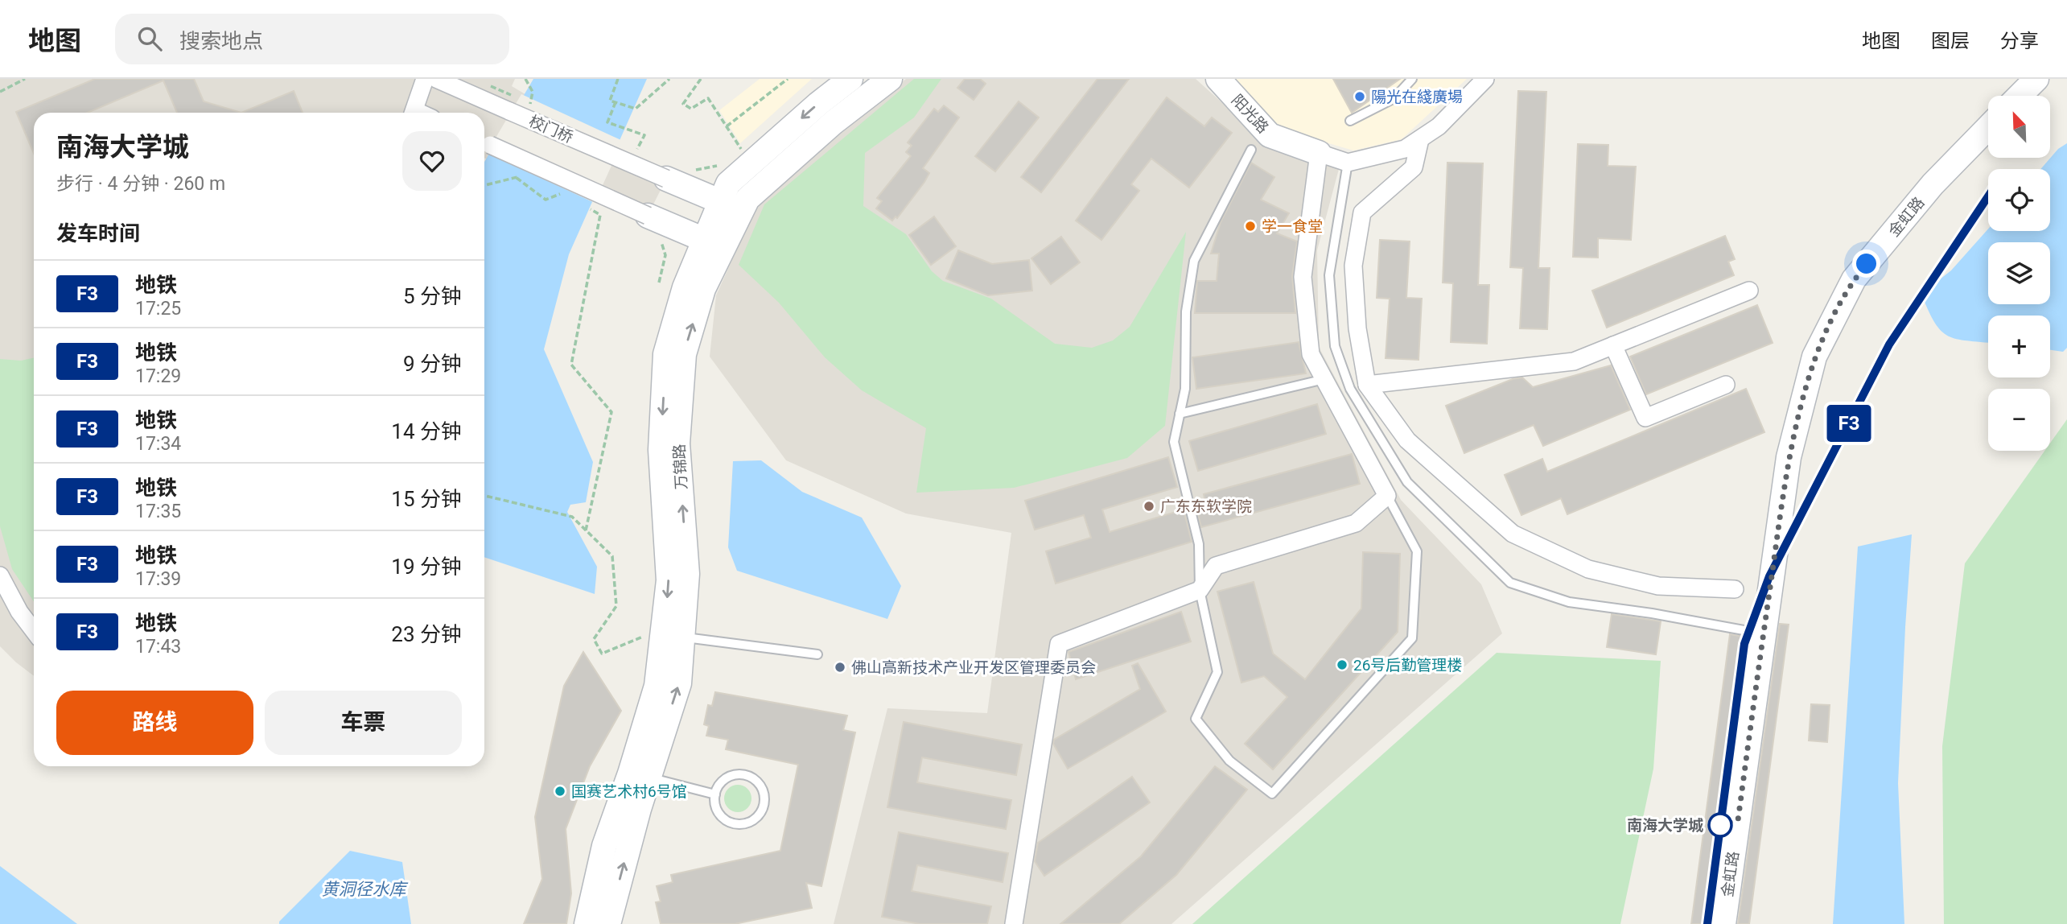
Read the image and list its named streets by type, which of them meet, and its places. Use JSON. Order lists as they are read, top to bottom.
{
  "streets": {
    "street": [
      "阳光路",
      "校门桥",
      "金虹路",
      "万锦路"
    ]
  },
  "water": ["黄洞径水库"],
  "places": [
    "陽光在綫廣場",
    "学一食堂",
    "广东东软学院",
    "26号后勤管理楼",
    "佛山高新技术产业开发区管理委员会",
    "国赛艺术村6号馆",
    "南海大学城"
  ],
  "lines": ["metro line F3"],
  "north": "top left",
  "page": {
    "header": "地图",
    "search": "搜索地点",
    "nav": ["地图", "图层", "分享"],
    "on_map": "F3",
    "map_buttons": ["+", "−"],
    "heading": [
      ["南海大学城", "步行 · 4 分钟 · 260 m"],
      "发车时间"
    ],
    "list": [
      {
        "mark": "F3",
        "name": "地铁",
        "note": "17:25",
        "value": "5 分钟"
      },
      {
        "mark": "F3",
        "name": "地铁",
        "note": "17:29",
        "value": "9 分钟"
      },
      {
        "mark": "F3",
        "name": "地铁",
        "note": "17:34",
        "value": "14 分钟"
      },
      {
        "mark": "F3",
        "name": "地铁",
        "note": "17:35",
        "value": "15 分钟"
      },
      {
        "mark": "F3",
        "name": "地铁",
        "note": "17:39",
        "value": "19 分钟"
      },
      {
        "mark": "F3",
        "name": "地铁",
        "note": "17:43",
        "value": "23 分钟"
      }
    ],
    "buttons": ["路线", "车票"]
  }
}
